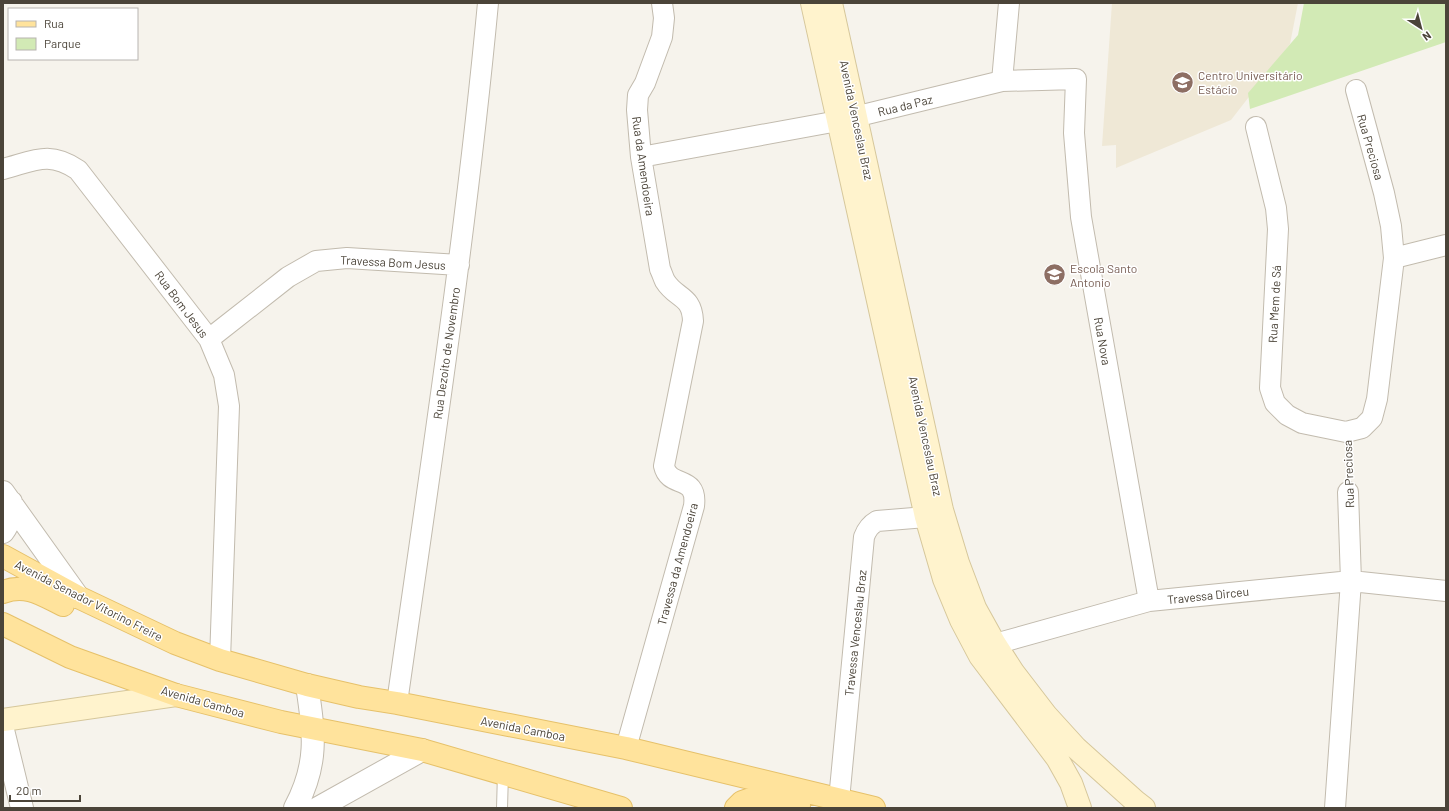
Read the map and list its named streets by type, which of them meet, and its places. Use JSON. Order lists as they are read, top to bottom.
{
  "streets": {
    "main road": ["Avenida Venceslau Braz", "Avenida Senador Vitorino Freire", "Avenida Camboa"],
    "street": [
      "Rua da Paz",
      "Rua Preciosa",
      "Rua da Amendoeira",
      "Travessa Bom Jesus",
      "Rua Bom Jesus",
      "Rua Mem de Sá",
      "Rua Nova",
      "Rua Dezoito de Novembro",
      "Travessa da Amendoeira",
      "Travessa Dirceu",
      "Travessa Venceslau Braz"
    ]
  },
  "crossings": [
    ["Rua da Paz", "Avenida Venceslau Braz"],
    ["Rua da Paz", "Rua da Amendoeira"],
    ["Rua da Paz", "Rua Nova"],
    ["Avenida Venceslau Braz", "Travessa Dirceu"],
    ["Avenida Venceslau Braz", "Travessa Venceslau Braz"],
    ["Rua Preciosa", "Rua Mem de Sá"],
    ["Rua Preciosa", "Travessa Dirceu"],
    ["Rua da Amendoeira", "Travessa da Amendoeira"],
    ["Travessa Bom Jesus", "Rua Bom Jesus"],
    ["Travessa Bom Jesus", "Rua Dezoito de Novembro"],
    ["Rua Bom Jesus", "Avenida Camboa"],
    ["Rua Nova", "Travessa Dirceu"],
    ["Rua Dezoito de Novembro", "Avenida Camboa"],
    ["Travessa da Amendoeira", "Avenida Camboa"],
    ["Avenida Senador Vitorino Freire", "Avenida Camboa"],
    ["Travessa Venceslau Braz", "Avenida Camboa"]
  ],
  "places": {
    "school or university": ["Centro Universitário Estácio", "Escola Santo Antonio"]
  },
  "legend": ["Rua", "Parque"],
  "scale_bar": "20 m",
  "north": "bottom right"
}
